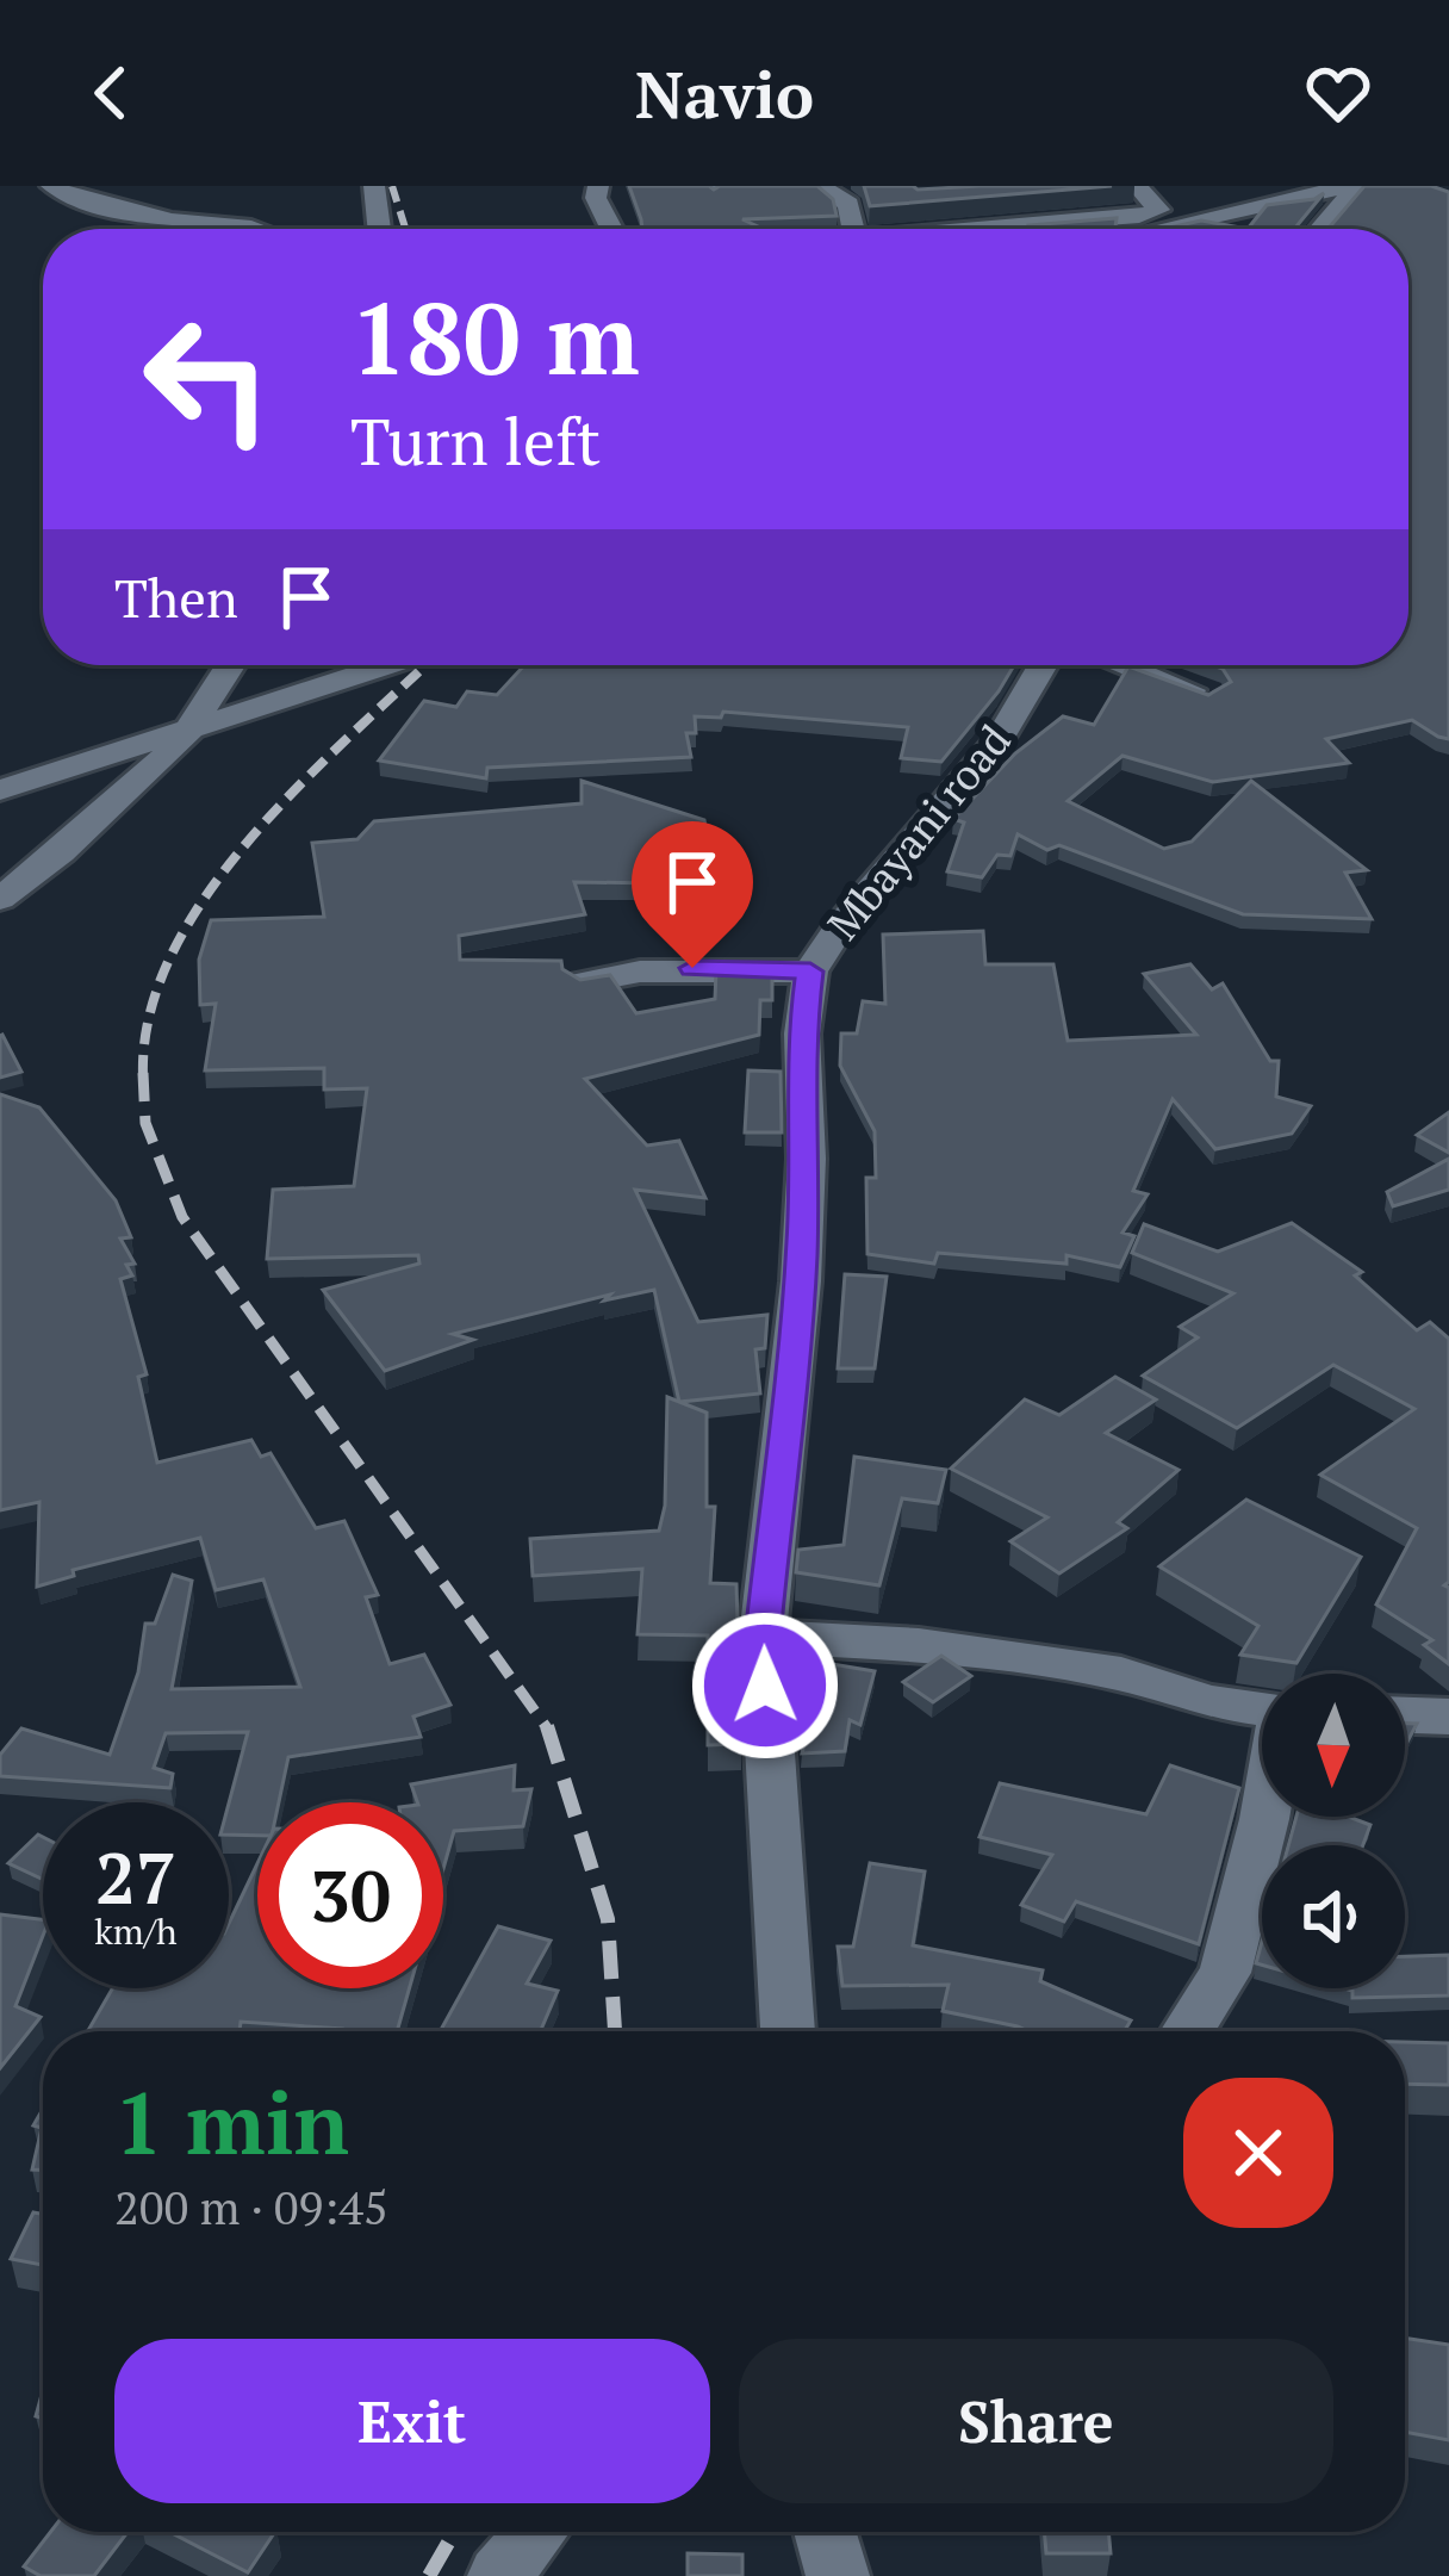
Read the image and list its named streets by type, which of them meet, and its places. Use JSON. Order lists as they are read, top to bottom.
{
  "streets": {
    "street": ["Mbayani road"]
  },
  "north": "bottom",
  "page": {
    "header": "Navio",
    "turn": ["180 m", "Turn left"],
    "then": "Then",
    "speed": "27 km/h",
    "limit": "30",
    "heading": ["1 min", "200 m · 09:45"],
    "buttons": ["Exit", "Share"]
  }
}
